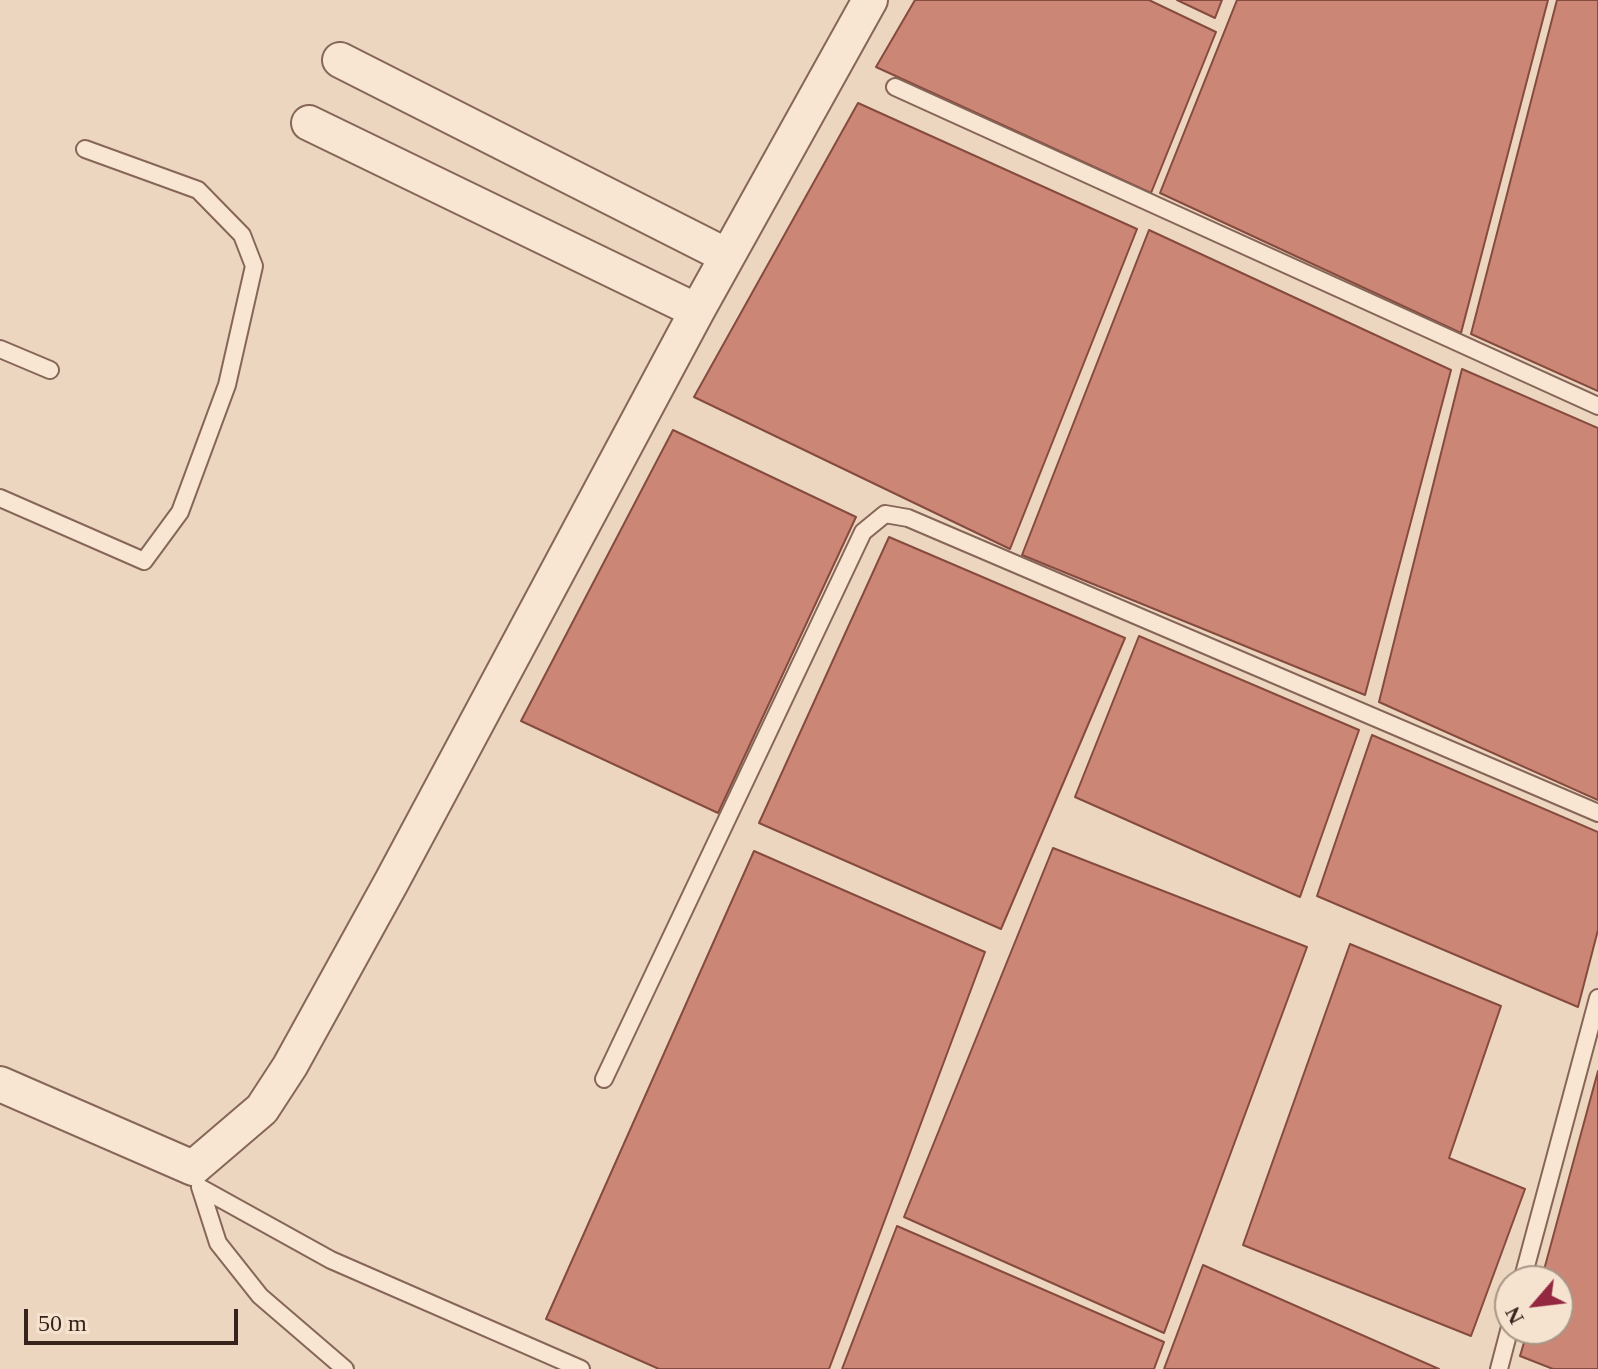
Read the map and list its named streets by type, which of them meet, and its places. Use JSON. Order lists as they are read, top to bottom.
{
  "scale_bar": "50 m",
  "north": "bottom left"
}
